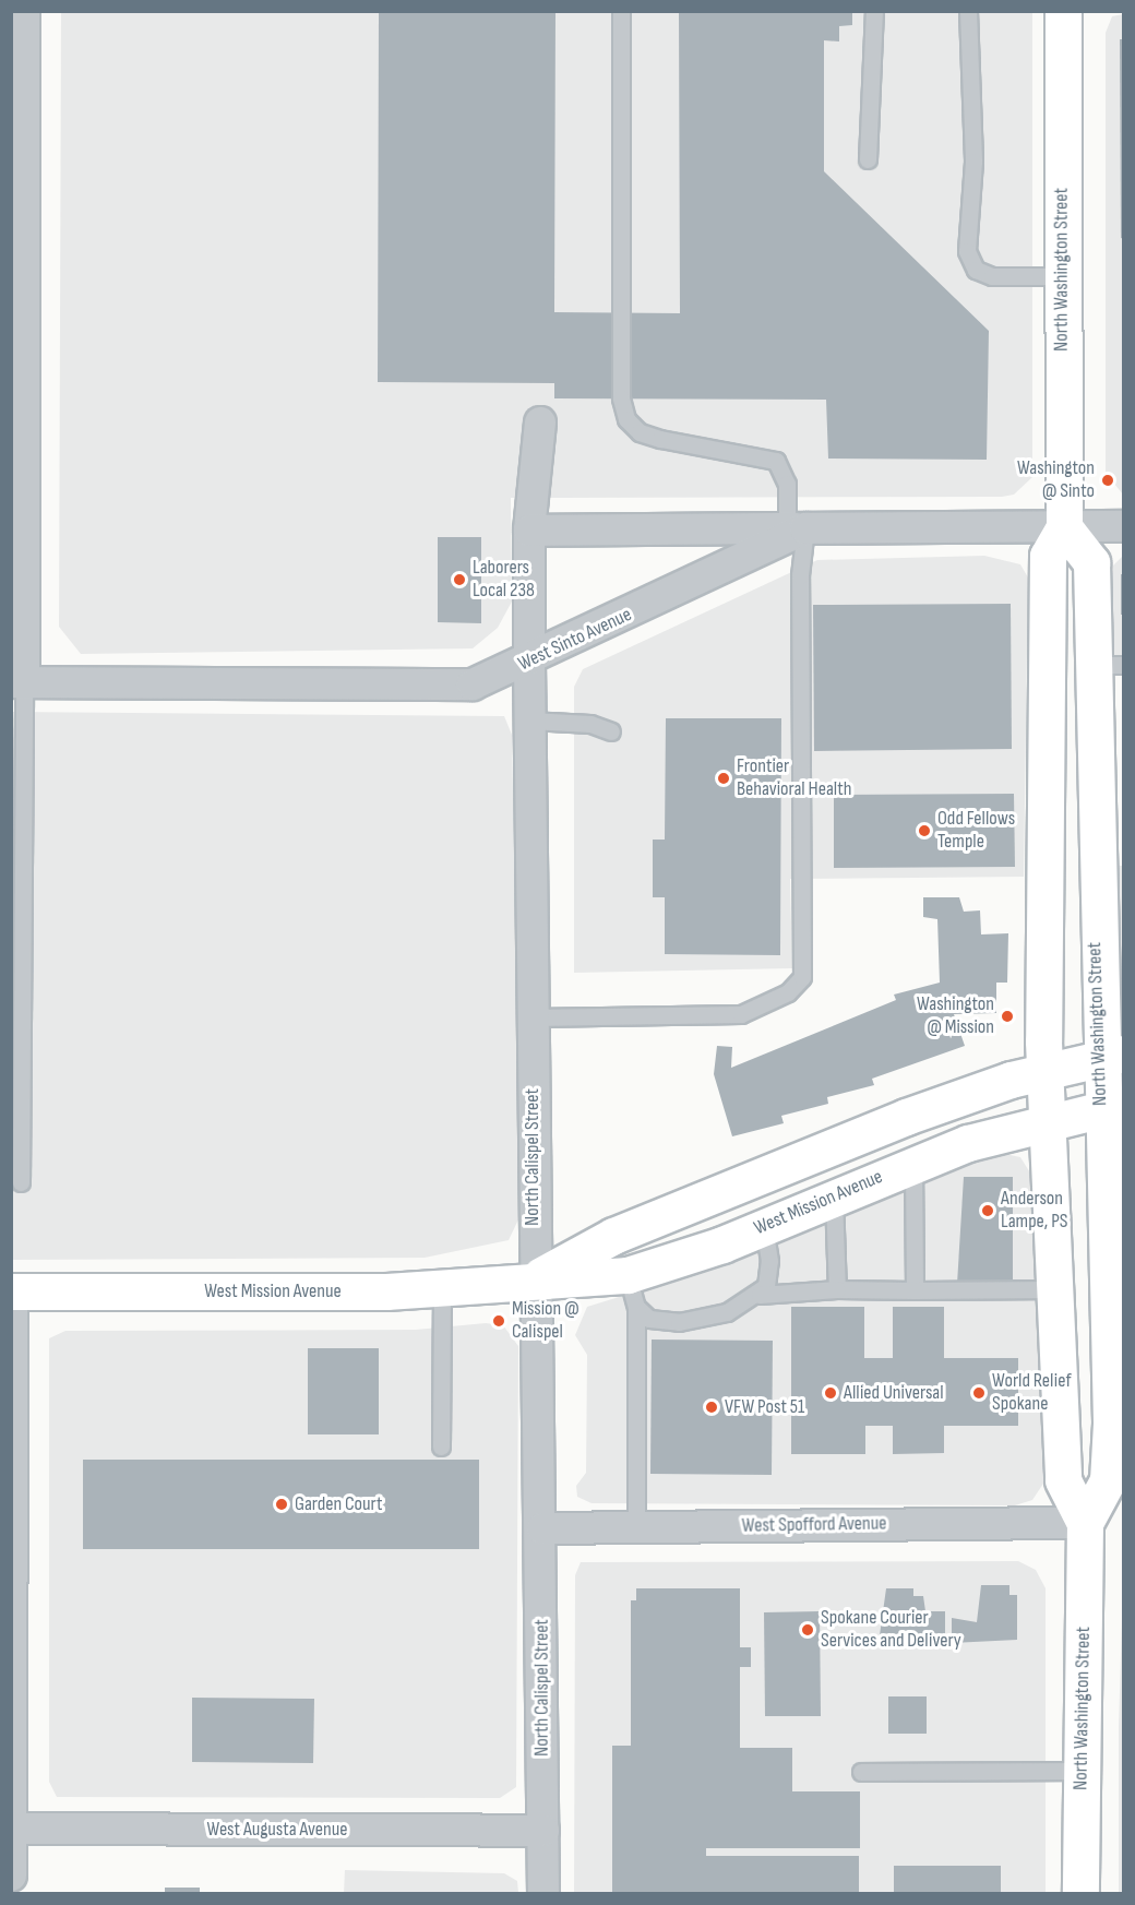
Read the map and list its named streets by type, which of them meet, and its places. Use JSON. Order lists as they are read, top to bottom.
{
  "streets": {
    "main road": ["North Washington Street", "West Mission Avenue"],
    "street": [
      "West Sinto Avenue",
      "North Calispel Street",
      "West Spofford Avenue",
      "West Augusta Avenue"
    ]
  },
  "crossings": [
    ["North Washington Street", "West Sinto Avenue"],
    ["North Washington Street", "West Mission Avenue"],
    ["North Washington Street", "West Spofford Avenue"],
    ["West Sinto Avenue", "North Calispel Street"],
    ["North Calispel Street", "West Mission Avenue"],
    ["North Calispel Street", "West Spofford Avenue"],
    ["North Calispel Street", "West Augusta Avenue"]
  ],
  "places": [
    "Washington @ Sinto",
    "Laborers Local 238",
    "Frontier Behavioral Health",
    "Odd Fellows Temple",
    "Washington @ Mission",
    "Anderson Lampe, PS",
    "Mission @ Calispel",
    "Allied Universal",
    "World Relief Spokane",
    "VFW Post 51",
    "Garden Court",
    "Spokane Courier Services and Delivery"
  ]
}
